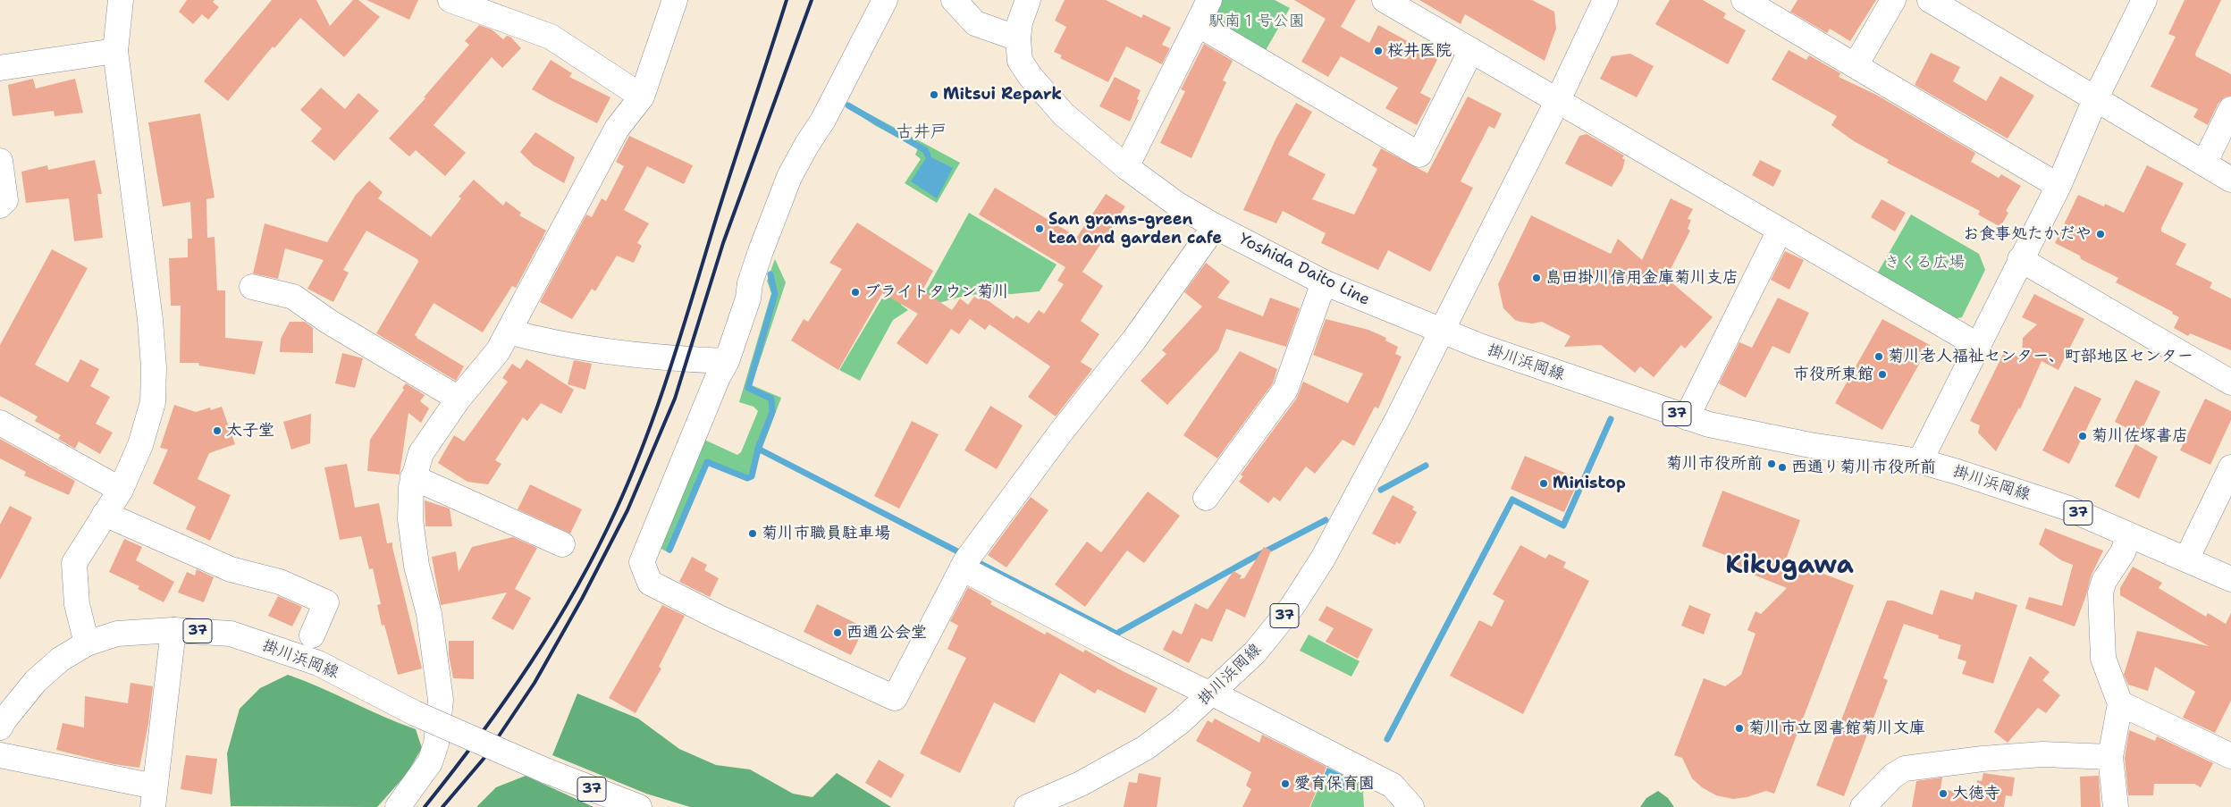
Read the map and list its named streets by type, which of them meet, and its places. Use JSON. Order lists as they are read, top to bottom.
{
  "streets": {
    "street": ["Yoshida Daito Line", "掛川浜岡線", "37"]
  },
  "crossings": [
    ["Yoshida Daito Line", "掛川浜岡線"]
  ],
  "districts": ["古井戸", "Kikugawa"],
  "parks": ["駅南１号公園", "きくる広場"],
  "places": [
    "桜井医院",
    "Mitsui Repark",
    "San grams-green tea and garden cafe",
    "お食事処たかだや",
    "島田掛川信用金庫菊川支店",
    "ブライトタウン菊川",
    "菊川老人福祉センター、町部地区センター",
    "市役所東館",
    "太子堂",
    "菊川佐塚書店",
    "菊川市役所前",
    "西通り菊川市役所前",
    "Ministop",
    "菊川市職員駐車場",
    "西通公会堂",
    "菊川市立図書館菊川文庫",
    "愛育保育園",
    "大徳寺"
  ]
}
